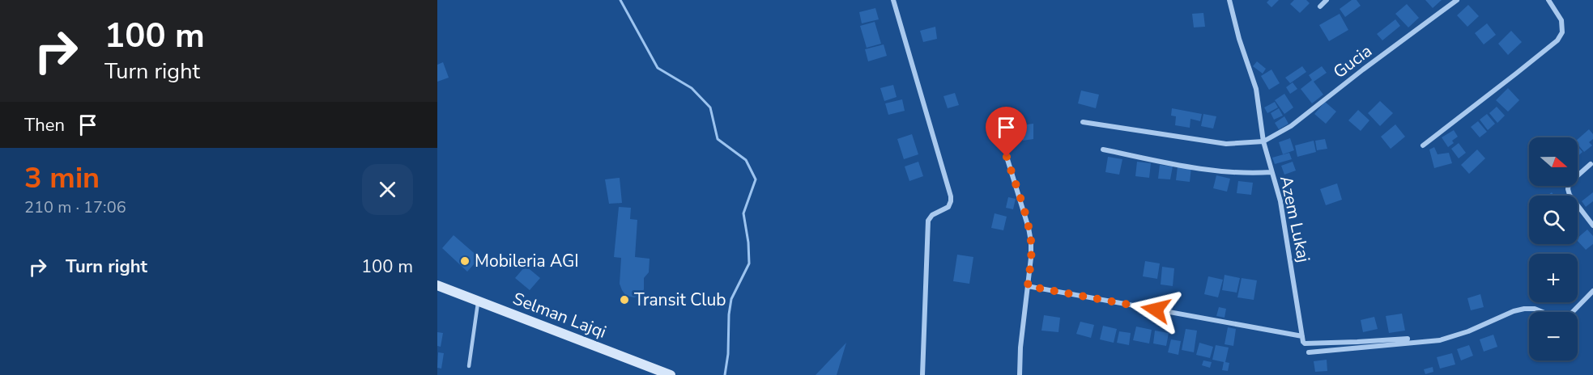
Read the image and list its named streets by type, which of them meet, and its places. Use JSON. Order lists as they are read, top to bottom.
{
  "streets": {
    "street": ["Gucia", "Azem Lukaj", "Selman Lajqi"]
  },
  "crossings": [
    ["Gucia", "Azem Lukaj"]
  ],
  "places": ["Mobileria AGI", "Transit Club"],
  "north": "right",
  "page": {
    "turn": ["100 m", "Turn right"],
    "then": "Then",
    "map_buttons": ["+", "−"],
    "heading": ["3 min", "210 m · 17:06"],
    "list": [
      {
        "name": "Turn right",
        "value": "100 m"
      }
    ]
  }
}
